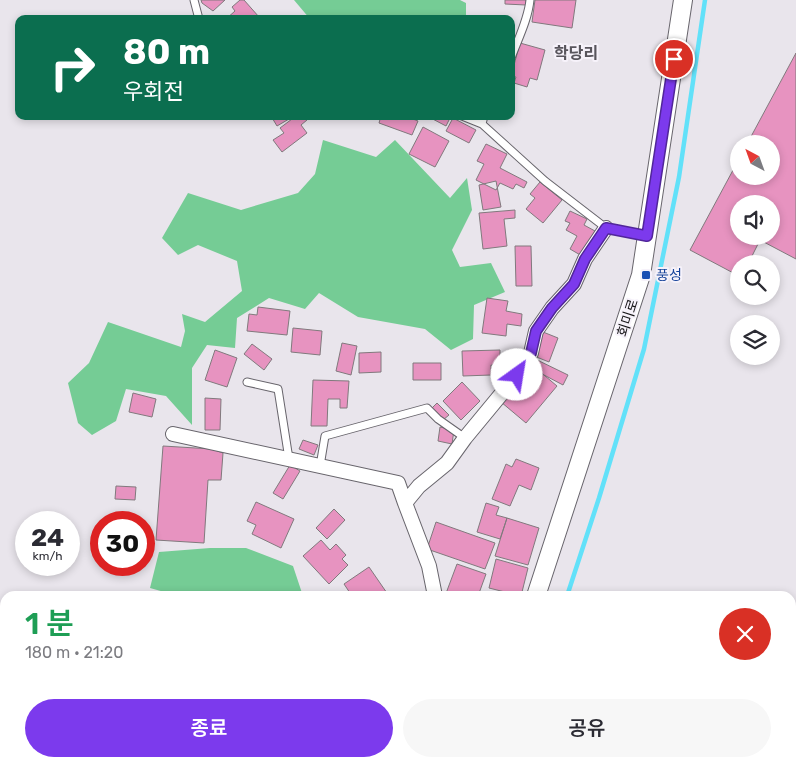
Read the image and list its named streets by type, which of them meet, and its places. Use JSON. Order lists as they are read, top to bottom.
{
  "streets": {
    "street": ["회미로"]
  },
  "districts": ["학당리"],
  "places": {
    "transit": ["풍성"]
  },
  "north": "top left",
  "page": {
    "turn": ["80 m", "우회전"],
    "speed": "24 km/h",
    "limit": "30",
    "heading": ["1 분", "180 m · 21:20"],
    "buttons": ["종료", "공유"]
  }
}
